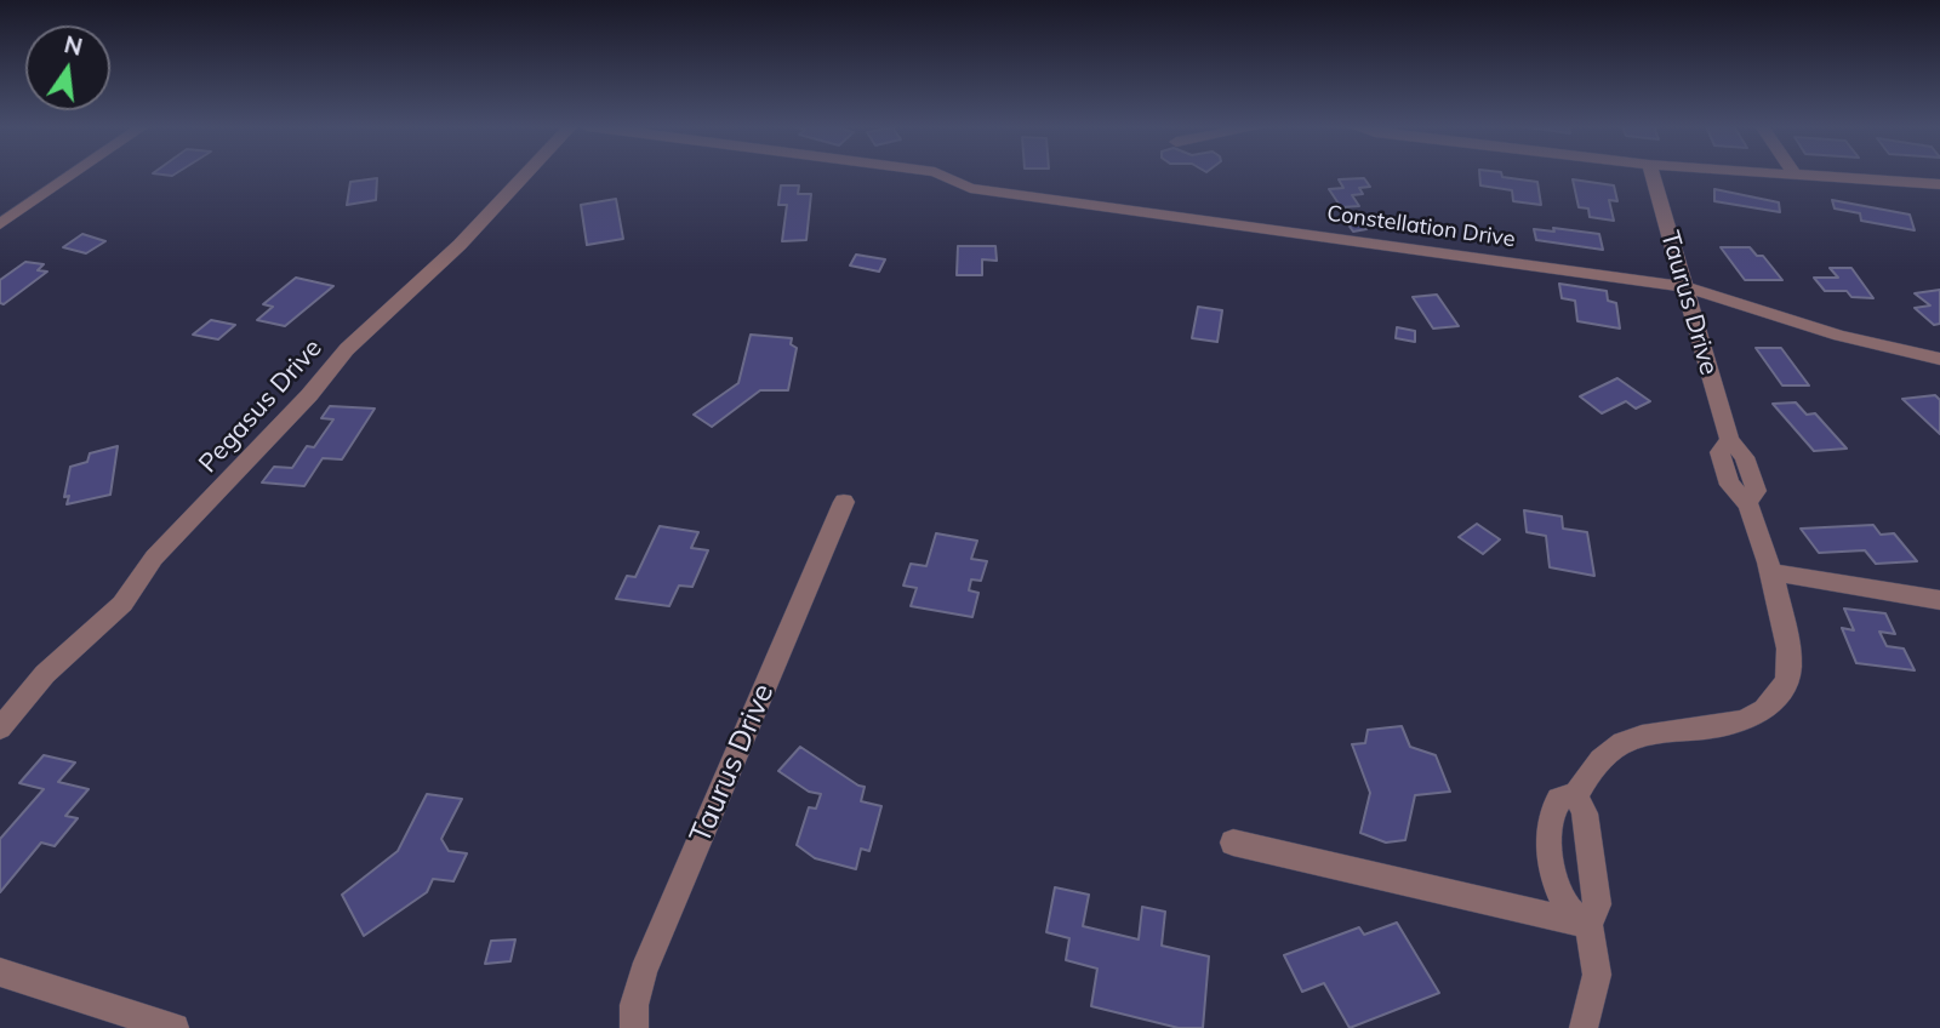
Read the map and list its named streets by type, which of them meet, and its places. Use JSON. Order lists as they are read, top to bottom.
{
  "streets": {
    "street": ["Constellation Drive", "Taurus Drive", "Pegasus Drive"]
  },
  "crossings": [
    ["Constellation Drive", "Taurus Drive"]
  ],
  "north": "top"
}
